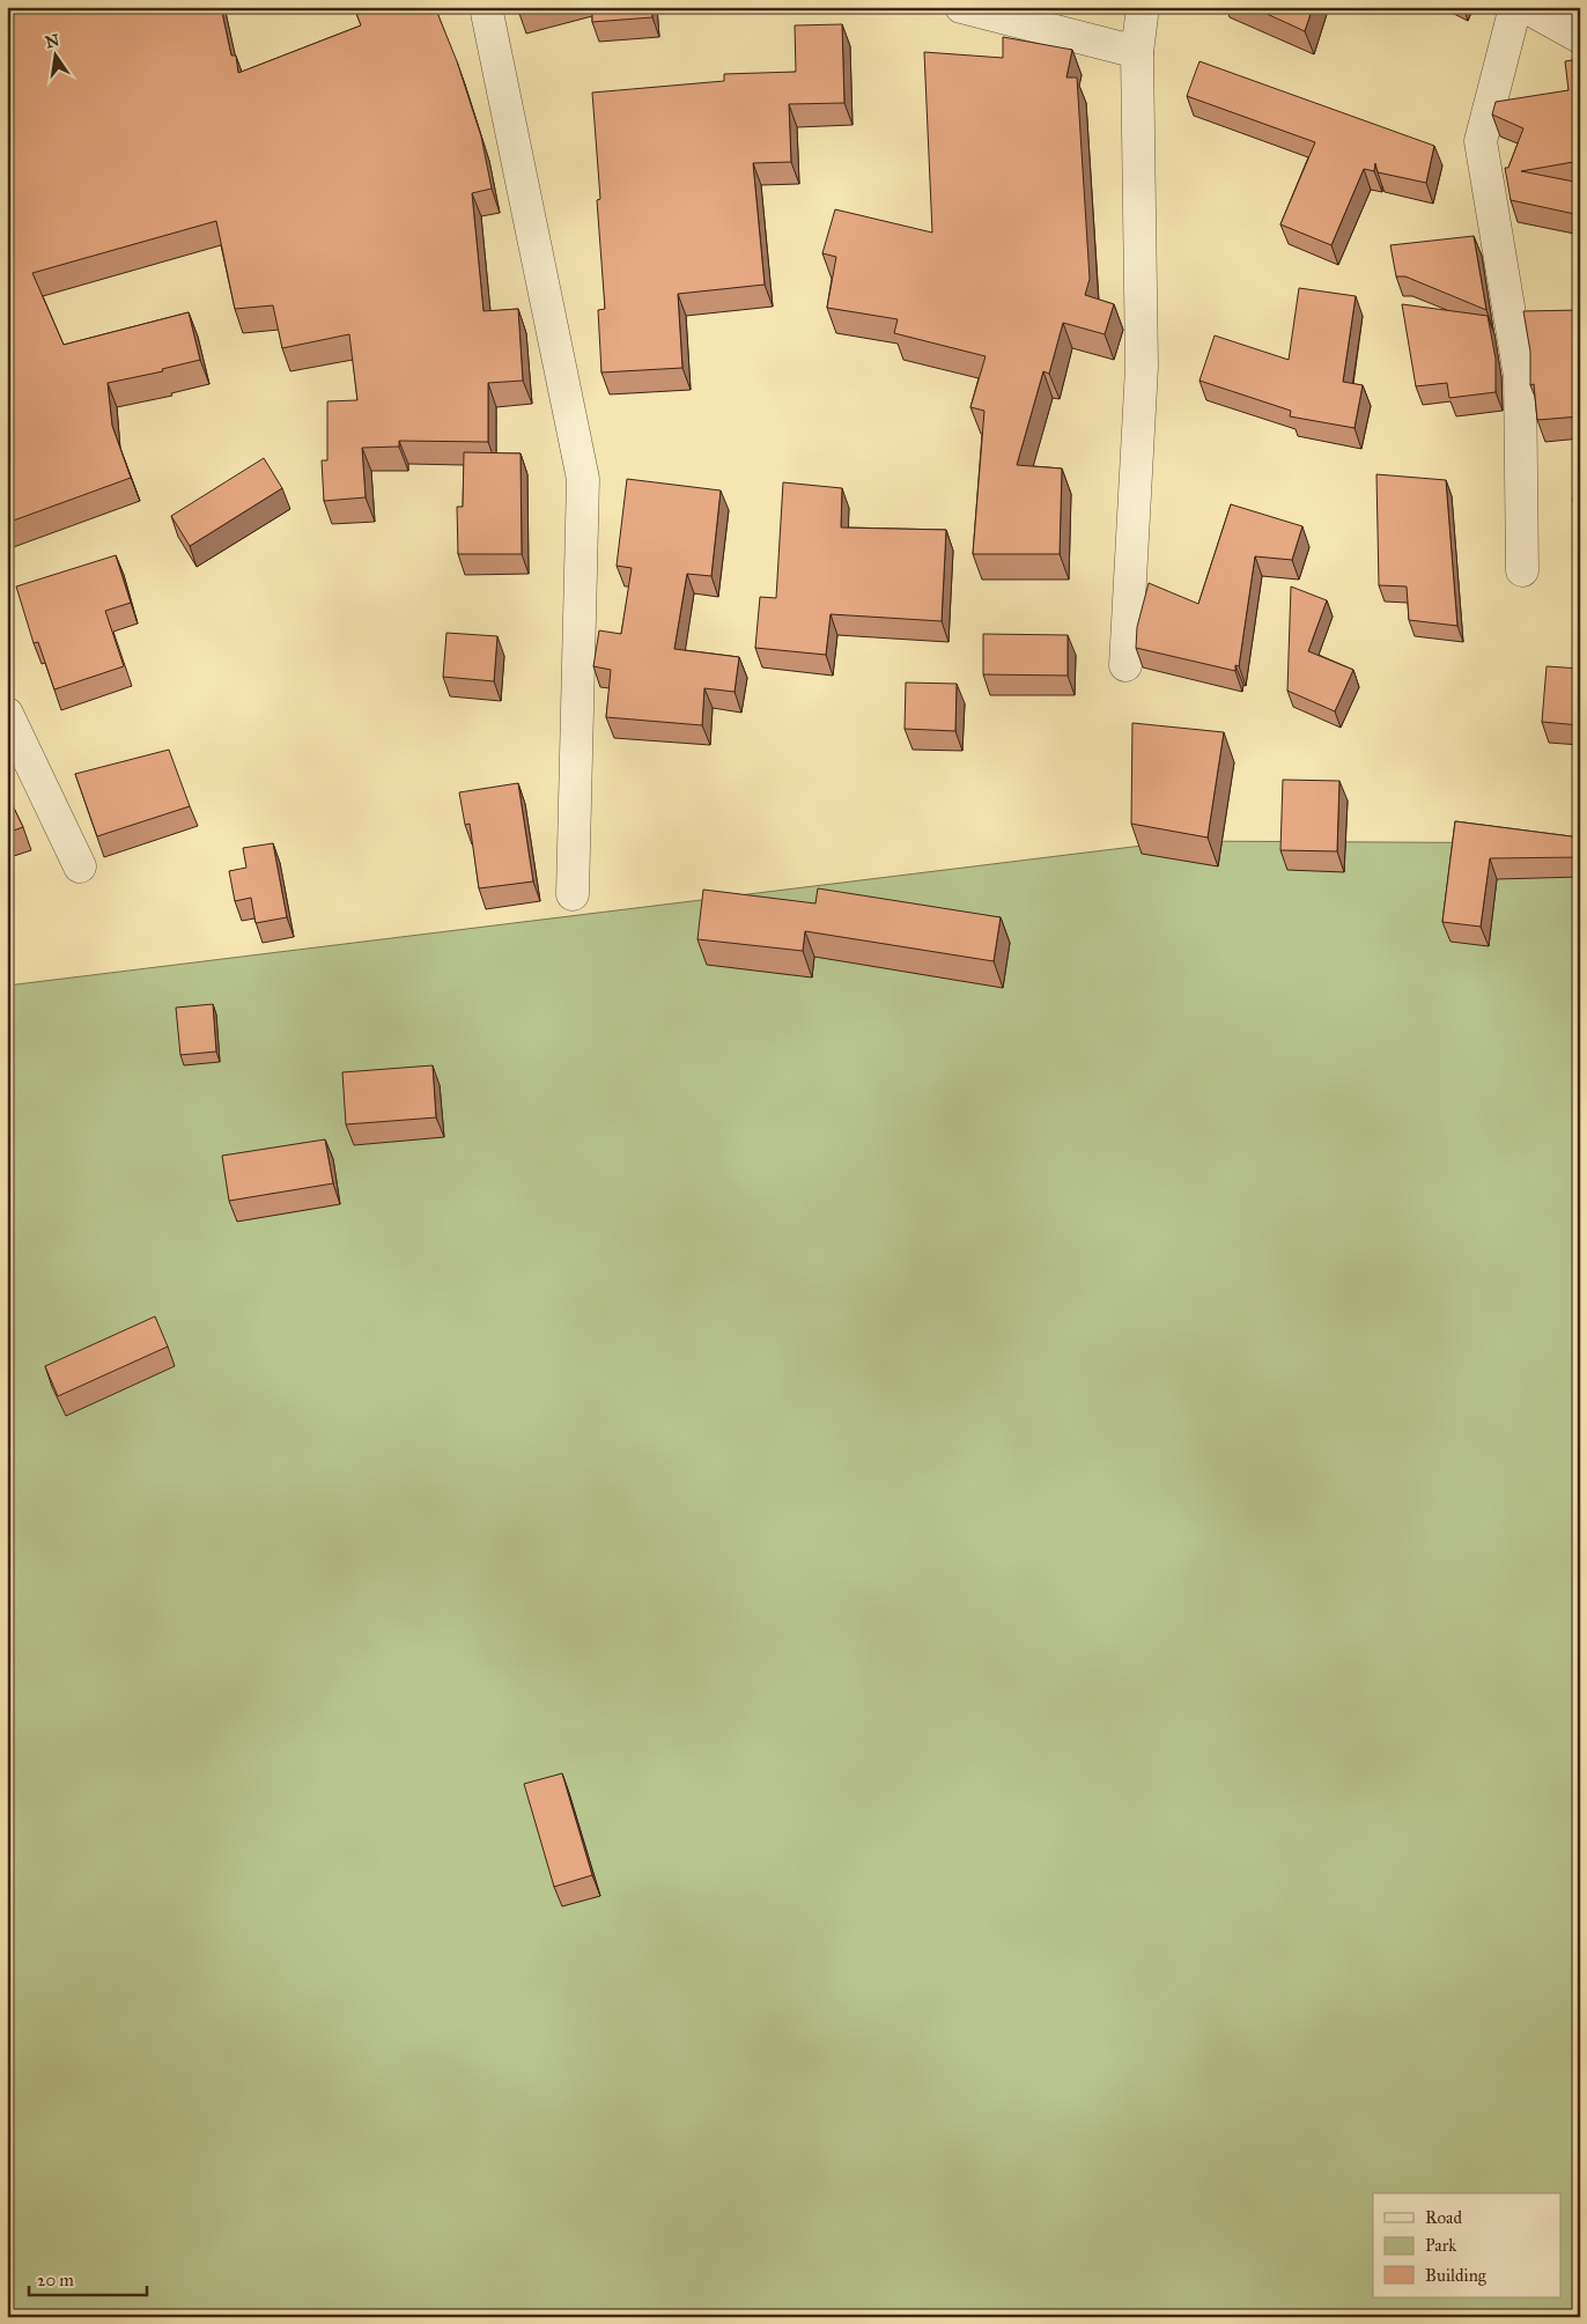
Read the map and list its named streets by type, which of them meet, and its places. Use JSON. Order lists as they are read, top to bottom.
{
  "legend": ["Road", "Park", "Building"],
  "scale_bar": "20 m",
  "north": "top"
}
